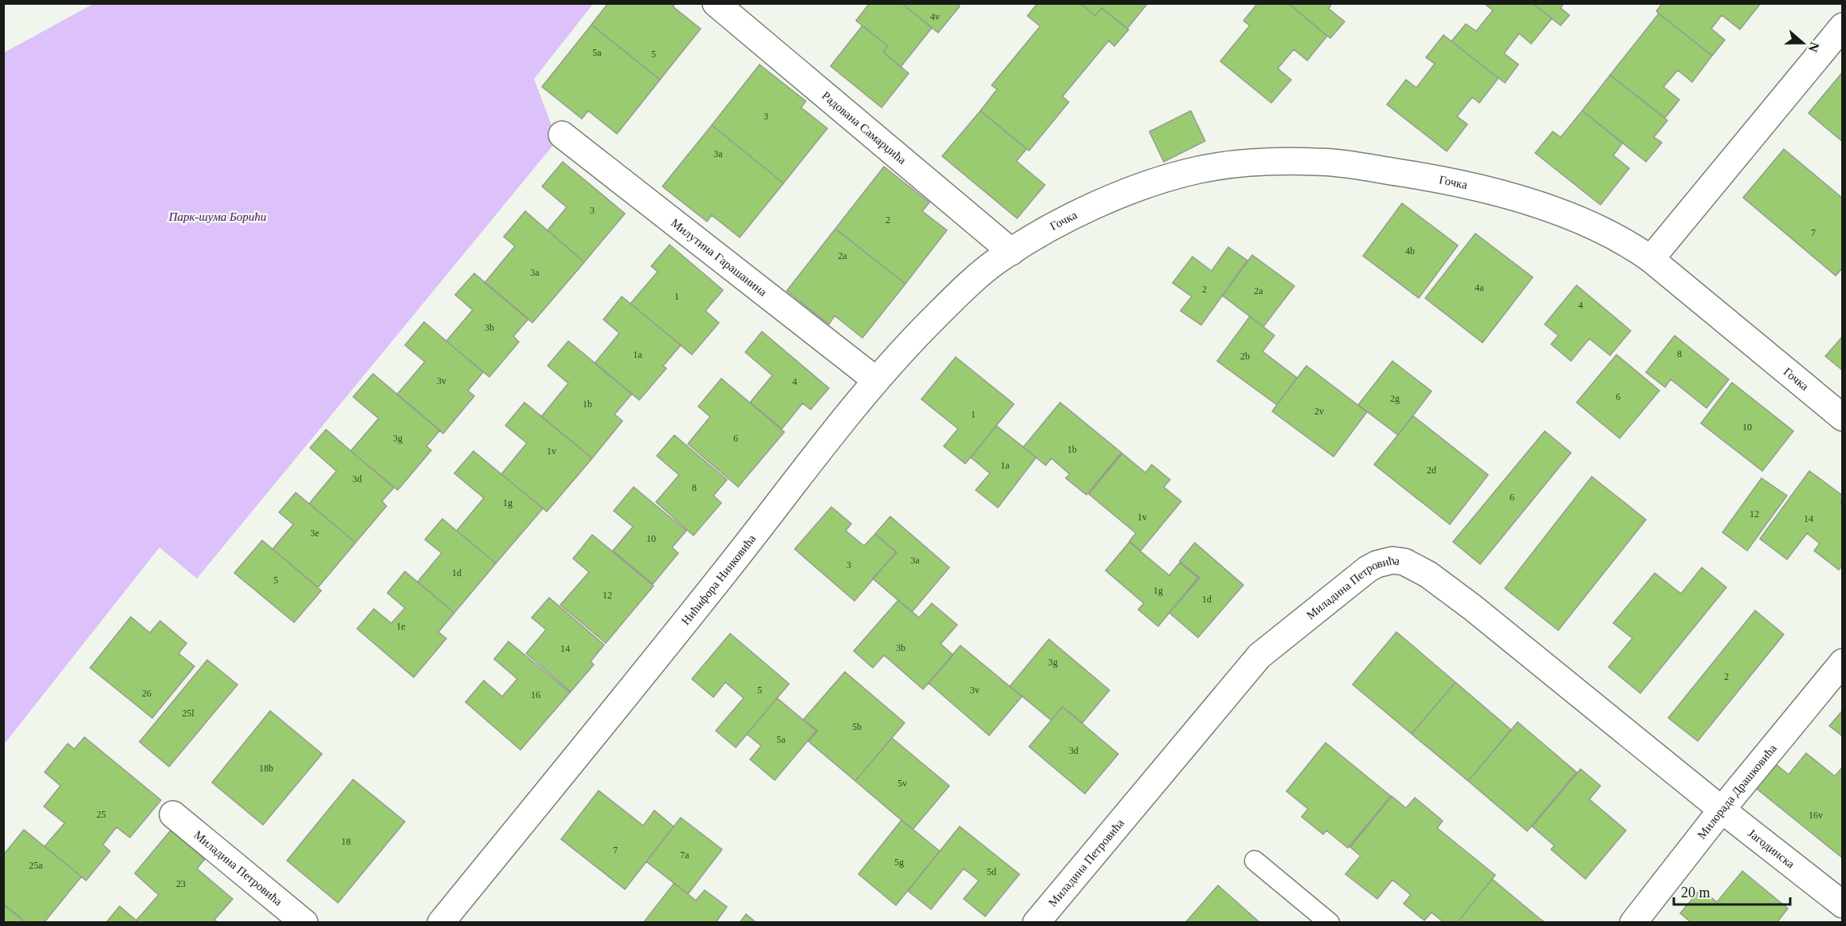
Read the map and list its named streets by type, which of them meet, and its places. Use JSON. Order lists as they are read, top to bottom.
{
  "streets": {
    "street": [
      "Радована Самарџића",
      "Гочка",
      "Милутина Гарашанина",
      "Нићифора Нинковића",
      "Миладина Петровића",
      "Милорада Драшковића",
      "Јагодинска"
    ]
  },
  "crossings": [
    ["Радована Самарџића", "Гочка"],
    ["Радована Самарџића", "Нићифора Нинковића"],
    ["Гочка", "Нићифора Нинковића"],
    ["Милутина Гарашанина", "Нићифора Нинковића"],
    ["Миладина Петровића", "Милорада Драшковића"],
    ["Миладина Петровића", "Јагодинска"],
    ["Милорада Драшковића", "Јагодинска"]
  ],
  "parks": ["Парк-шума Борићи"],
  "house_numbers": [
    "4v",
    "5a",
    "5",
    "3",
    "3a",
    "3",
    "2",
    "7",
    "4b",
    "2a",
    "3a",
    "4a",
    "2",
    "2a",
    "1",
    "4",
    "3b",
    "8",
    "1a",
    "2b",
    "3v",
    "4",
    "6",
    "2g",
    "1b",
    "2v",
    "1",
    "10",
    "3g",
    "6",
    "1b",
    "1v",
    "1a",
    "2d",
    "3d",
    "8",
    "6",
    "1g",
    "12",
    "1v",
    "14",
    "3e",
    "10",
    "3a",
    "3",
    "1d",
    "5",
    "1g",
    "12",
    "1d",
    "1e",
    "3b",
    "14",
    "3g",
    "2",
    "5",
    "3v",
    "26",
    "16",
    "25l",
    "5b",
    "5a",
    "3d",
    "18b",
    "5v",
    "25",
    "16v",
    "18",
    "7",
    "7a",
    "5g",
    "25a",
    "5d",
    "23"
  ],
  "scale_bar": "20 m",
  "north": "right"
}
